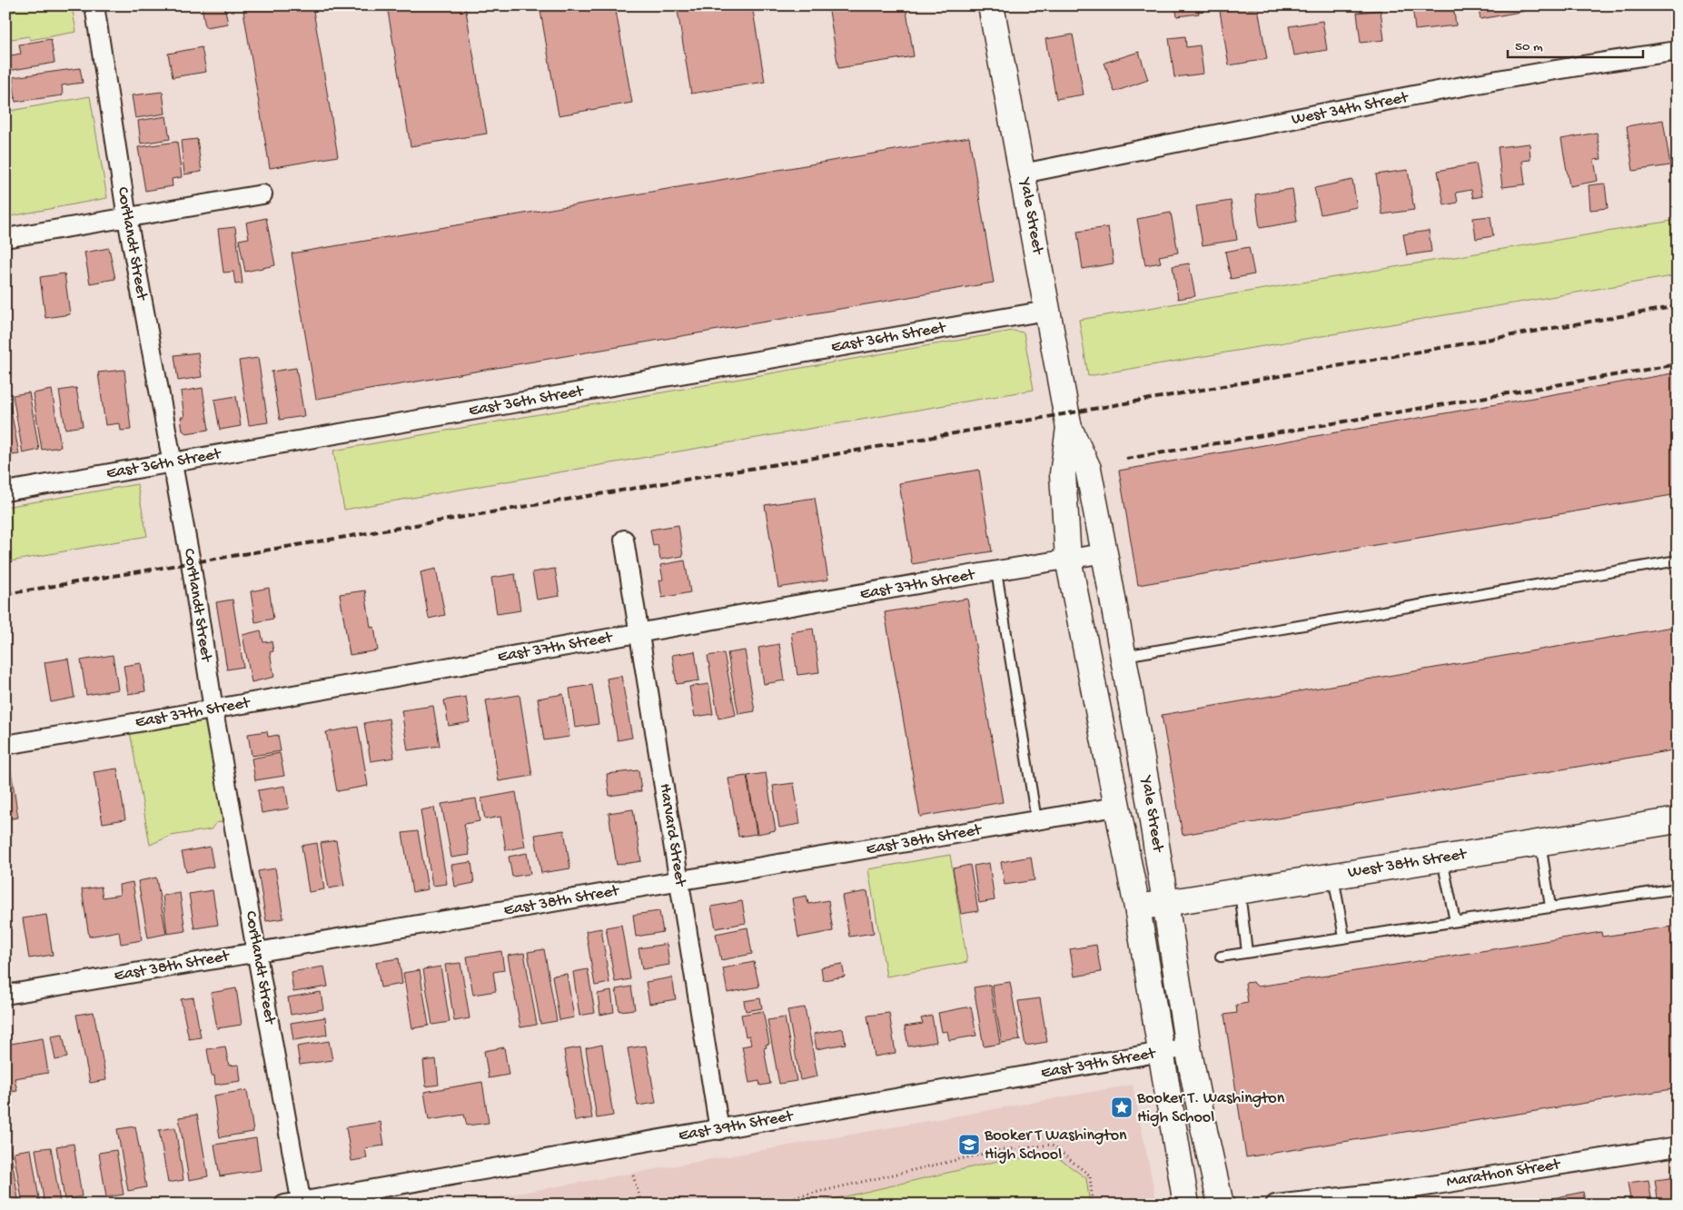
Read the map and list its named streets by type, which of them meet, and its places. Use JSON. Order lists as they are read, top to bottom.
{
  "streets": {
    "main road": ["Yale Street", "West 38th Street"],
    "street": [
      "West 34th Street",
      "Cortlandt Street",
      "East 36th Street",
      "East 37th Street",
      "Harvard Street",
      "East 38th Street",
      "East 39th Street",
      "Marathon Street"
    ]
  },
  "crossings": [
    ["West 34th Street", "Yale Street"],
    ["Yale Street", "East 36th Street"],
    ["Yale Street", "East 37th Street"],
    ["Yale Street", "East 38th Street"],
    ["Yale Street", "West 38th Street"],
    ["Yale Street", "East 39th Street"],
    ["Cortlandt Street", "East 36th Street"],
    ["Cortlandt Street", "East 37th Street"],
    ["Cortlandt Street", "East 38th Street"],
    ["Cortlandt Street", "East 39th Street"],
    ["East 37th Street", "Harvard Street"],
    ["Harvard Street", "East 38th Street"],
    ["Harvard Street", "East 39th Street"]
  ],
  "places": {
    "place": ["Booker T. Washington High School"],
    "school or university": ["Booker T Washington High School"]
  },
  "scale_bar": "50 m"
}
